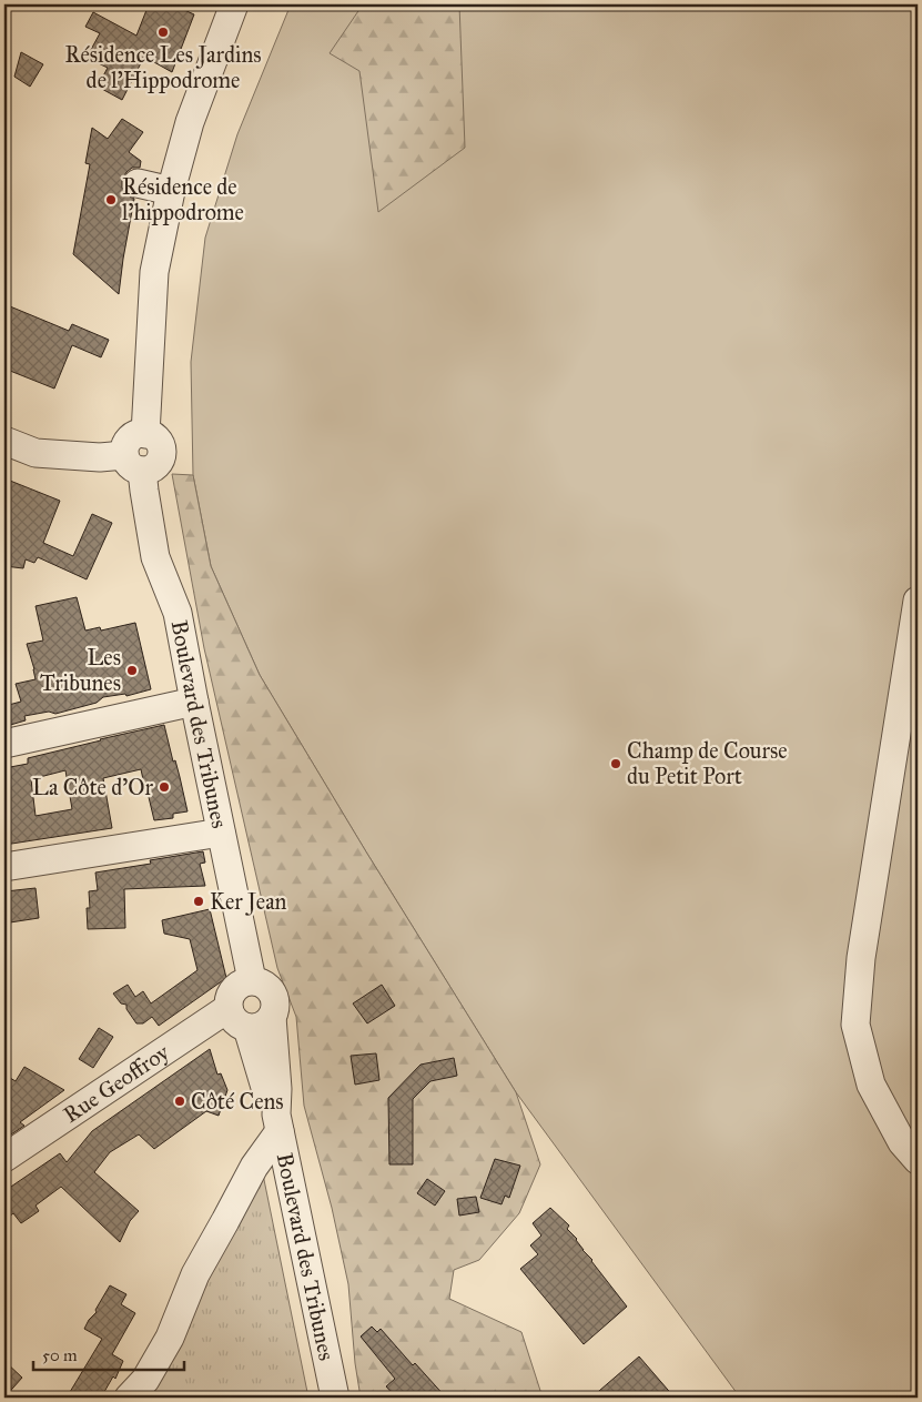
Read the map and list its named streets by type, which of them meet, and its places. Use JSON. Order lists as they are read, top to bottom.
{
  "streets": {
    "street": ["Boulevard des Tribunes", "Rue Geoffroy"]
  },
  "crossings": [
    ["Boulevard des Tribunes", "Rue Geoffroy"]
  ],
  "places": [
    "Résidence Les Jardins de l'Hippodrome",
    "Résidence de l'hippodrome",
    "Les Tribunes",
    "Champ de Course du Petit Port",
    "La Côte d'Or",
    "Ker Jean",
    "Côté Cens"
  ],
  "scale_bar": "50 m"
}
